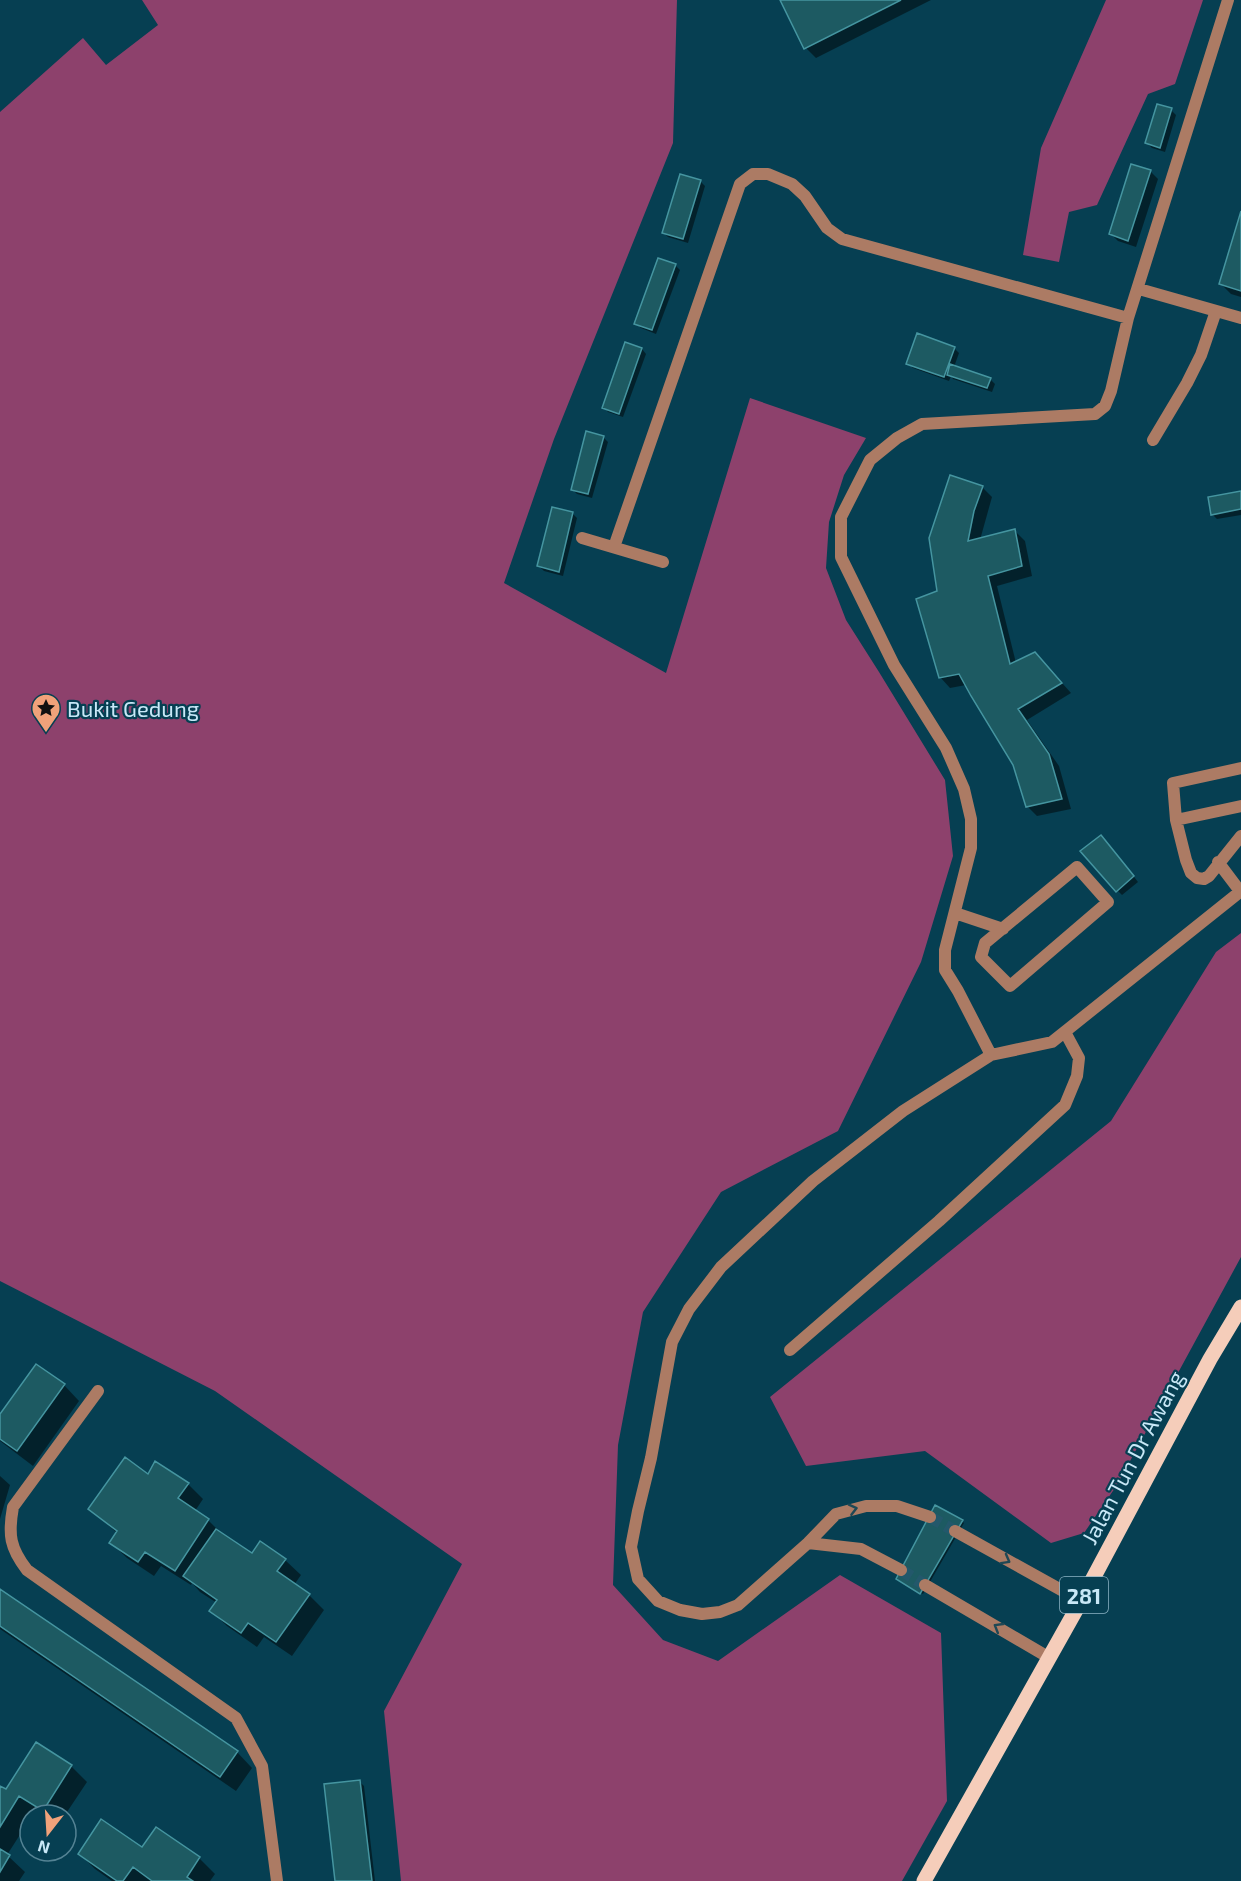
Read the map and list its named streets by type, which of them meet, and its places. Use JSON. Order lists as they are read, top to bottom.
{
  "streets": {
    "main road": ["Jalan Tun Dr Awang", "281"]
  },
  "places": {
    "place": ["Bukit Gedung"]
  },
  "north": "bottom"
}
